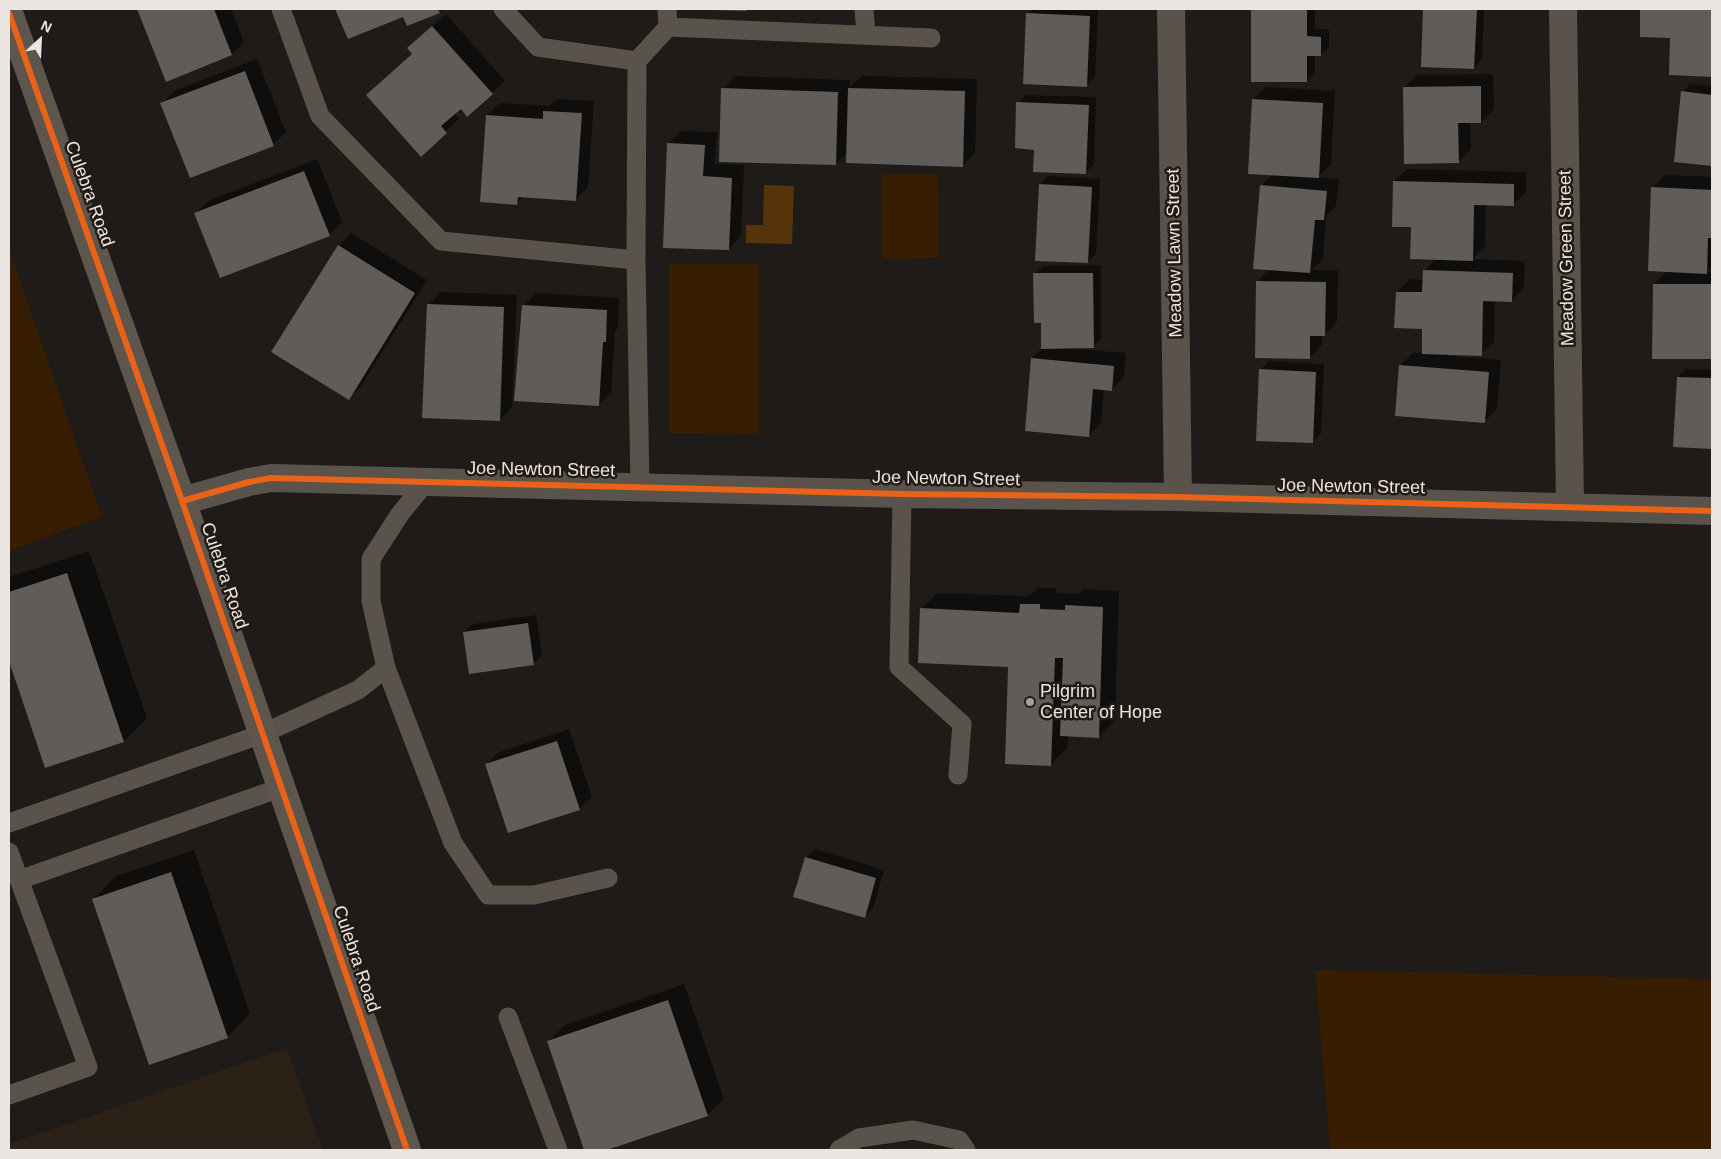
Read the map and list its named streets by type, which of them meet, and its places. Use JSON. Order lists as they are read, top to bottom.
{
  "streets": {
    "main road": ["Culebra Road"],
    "street": ["Meadow Lawn Street", "Meadow Green Street", "Joe Newton Street"]
  },
  "crossings": [
    ["Culebra Road", "Joe Newton Street"],
    ["Meadow Lawn Street", "Joe Newton Street"],
    ["Meadow Green Street", "Joe Newton Street"]
  ],
  "places": ["Pilgrim Center of Hope"],
  "north": "top right"
}
